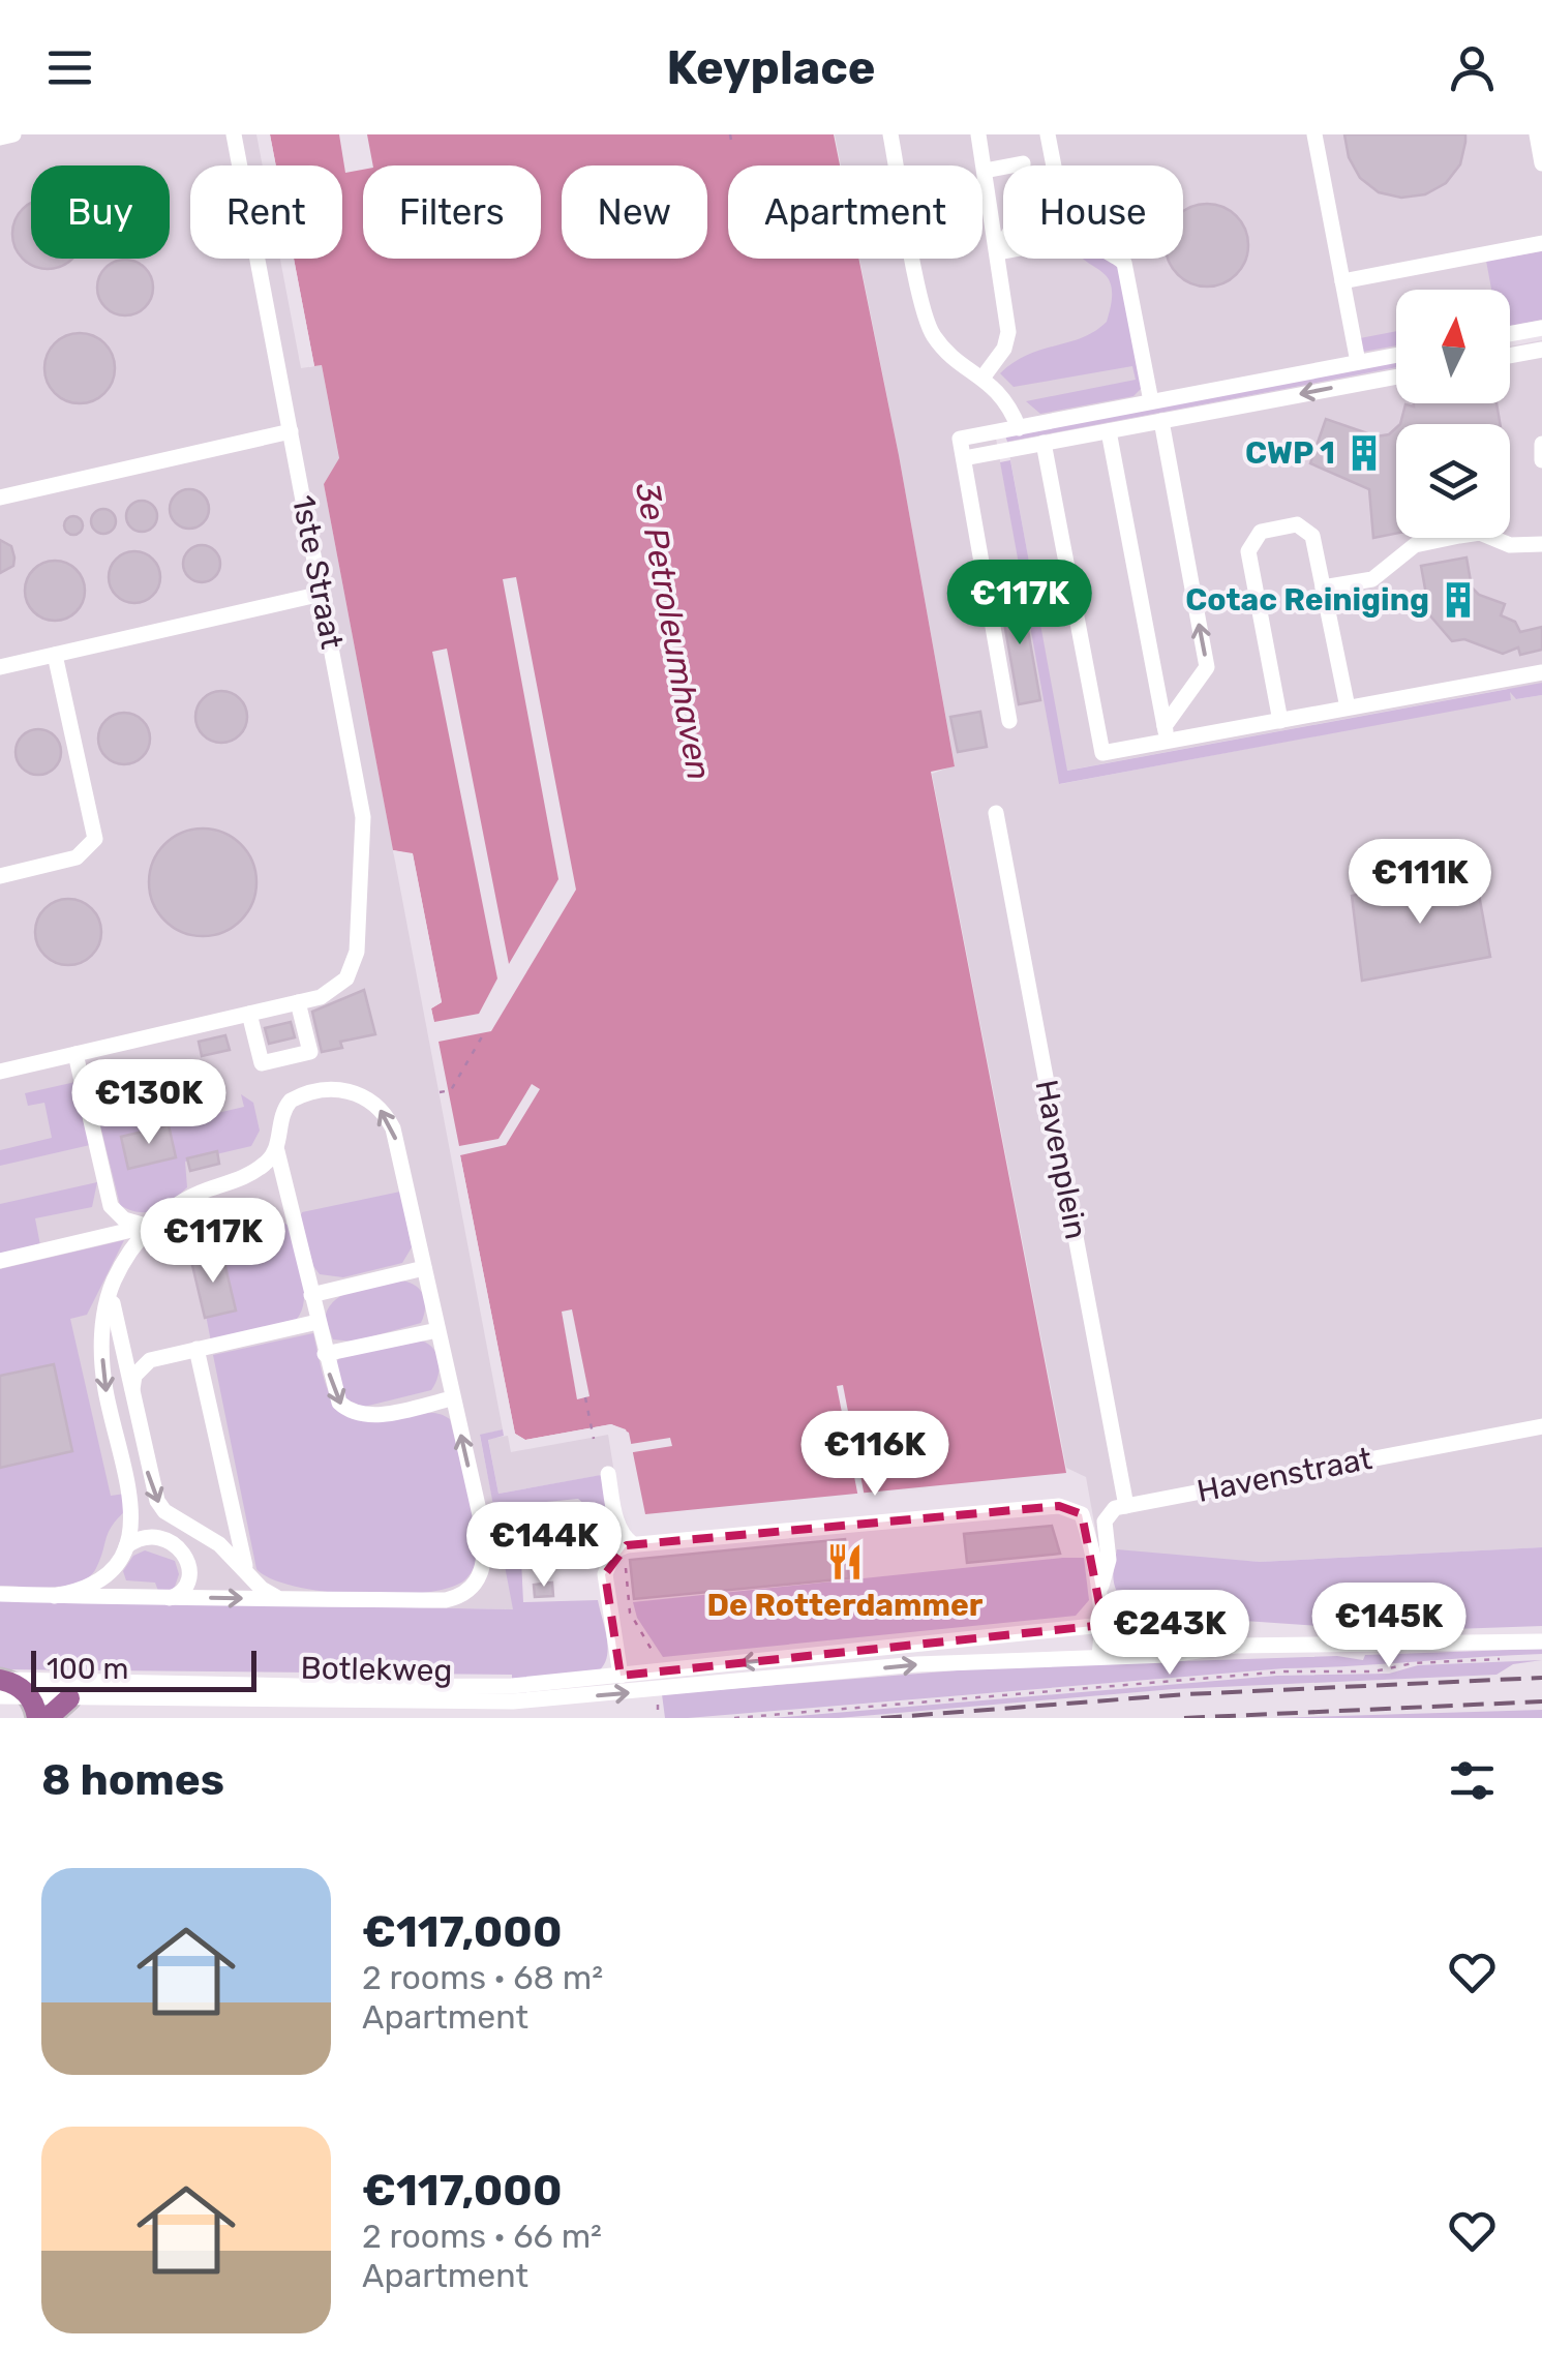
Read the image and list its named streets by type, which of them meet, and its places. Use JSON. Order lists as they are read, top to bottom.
{
  "streets": {
    "main road": ["Botlekweg"],
    "street": ["1ste Straat", "Havenplein", "Havenstraat"]
  },
  "crossings": [
    ["Havenplein", "Havenstraat"]
  ],
  "water": ["3e Petroleumhaven"],
  "places": {
    "building": ["CWP 1", "Cotac Reiniging"],
    "restaurant": ["De Rotterdammer"]
  },
  "scale_bar": "100 m",
  "north": "top",
  "page": {
    "header": "Keyplace",
    "chip": [
      "Buy",
      "Rent",
      "Filters",
      "New",
      "Apartment",
      "House"
    ],
    "price": [
      "€117K",
      "€111K",
      "€130K",
      "€117K",
      "€116K",
      "€144K",
      "€145K",
      "€243K"
    ],
    "scale": "100 m",
    "heading": "8 homes",
    "list": [
      {
        "name": "€117,000",
        "note": "2 rooms · 68 m² · Apartment"
      },
      {
        "name": "€117,000",
        "note": "2 rooms · 66 m² · Apartment"
      }
    ]
  }
}
